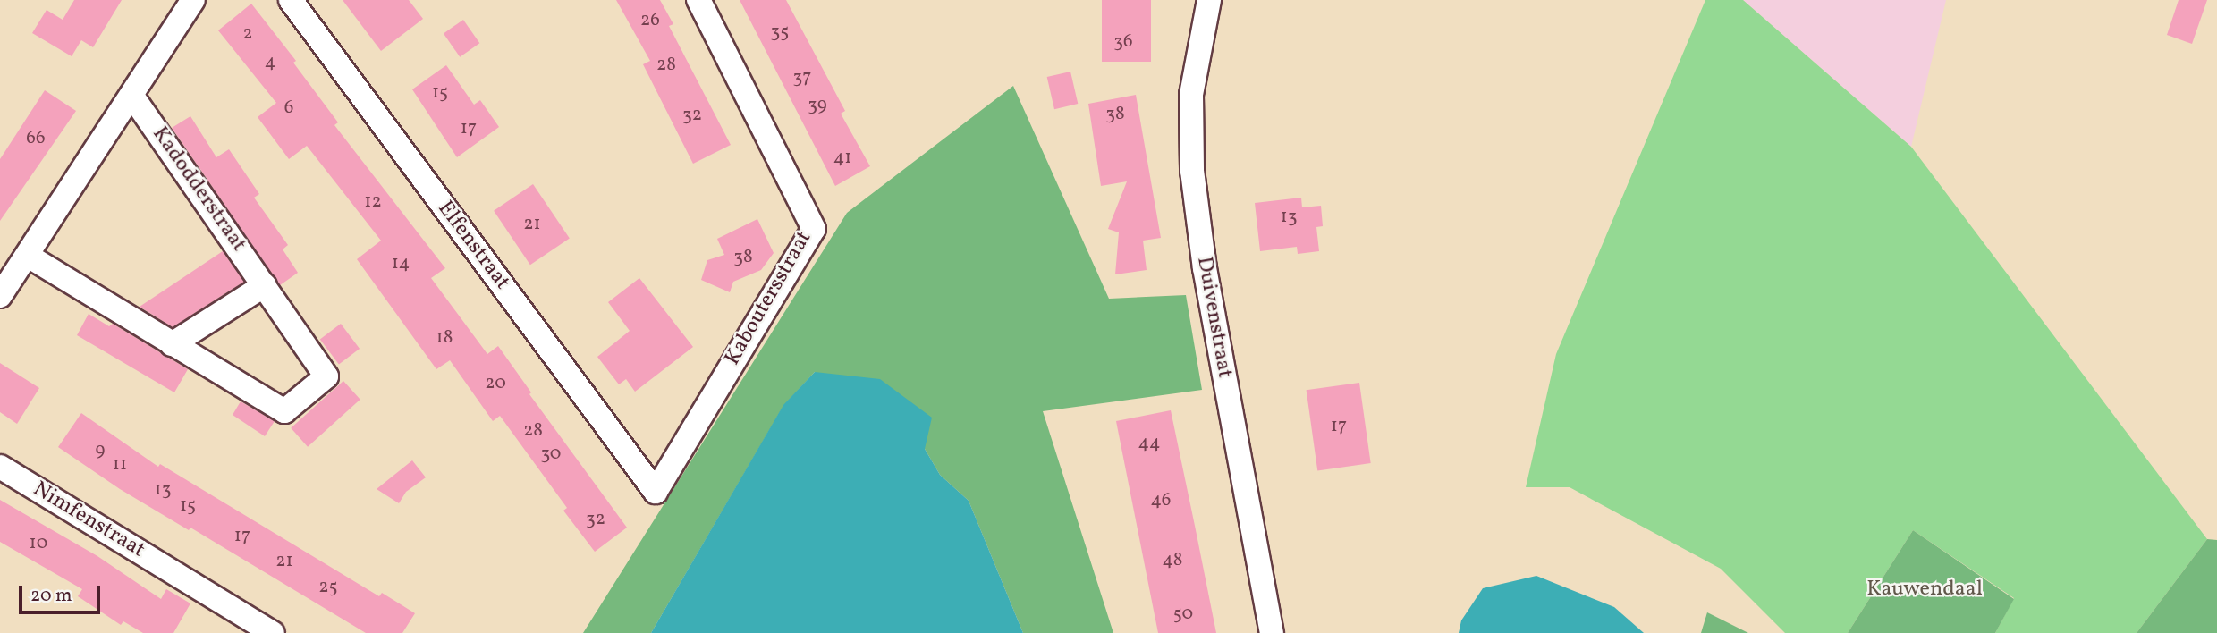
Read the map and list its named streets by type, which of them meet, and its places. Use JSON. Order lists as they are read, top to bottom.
{
  "streets": {
    "street": [
      "Kadodderstraat",
      "Elfenstraat",
      "Kaboutersstraat",
      "Duivenstraat",
      "Nimfenstraat"
    ]
  },
  "crossings": [
    ["Elfenstraat", "Kaboutersstraat"]
  ],
  "parks": ["Kauwendaal"],
  "house_numbers": [
    "26",
    "35",
    "2",
    "36",
    "4",
    "28",
    "37",
    "15",
    "39",
    "6",
    "38",
    "32",
    "17",
    "66",
    "41",
    "12",
    "13",
    "21",
    "38",
    "14",
    "18",
    "20",
    "17",
    "28",
    "44",
    "9",
    "30",
    "11",
    "13",
    "46",
    "15",
    "32",
    "17",
    "10",
    "48",
    "21",
    "25",
    "50"
  ],
  "scale_bar": "20 m"
}
